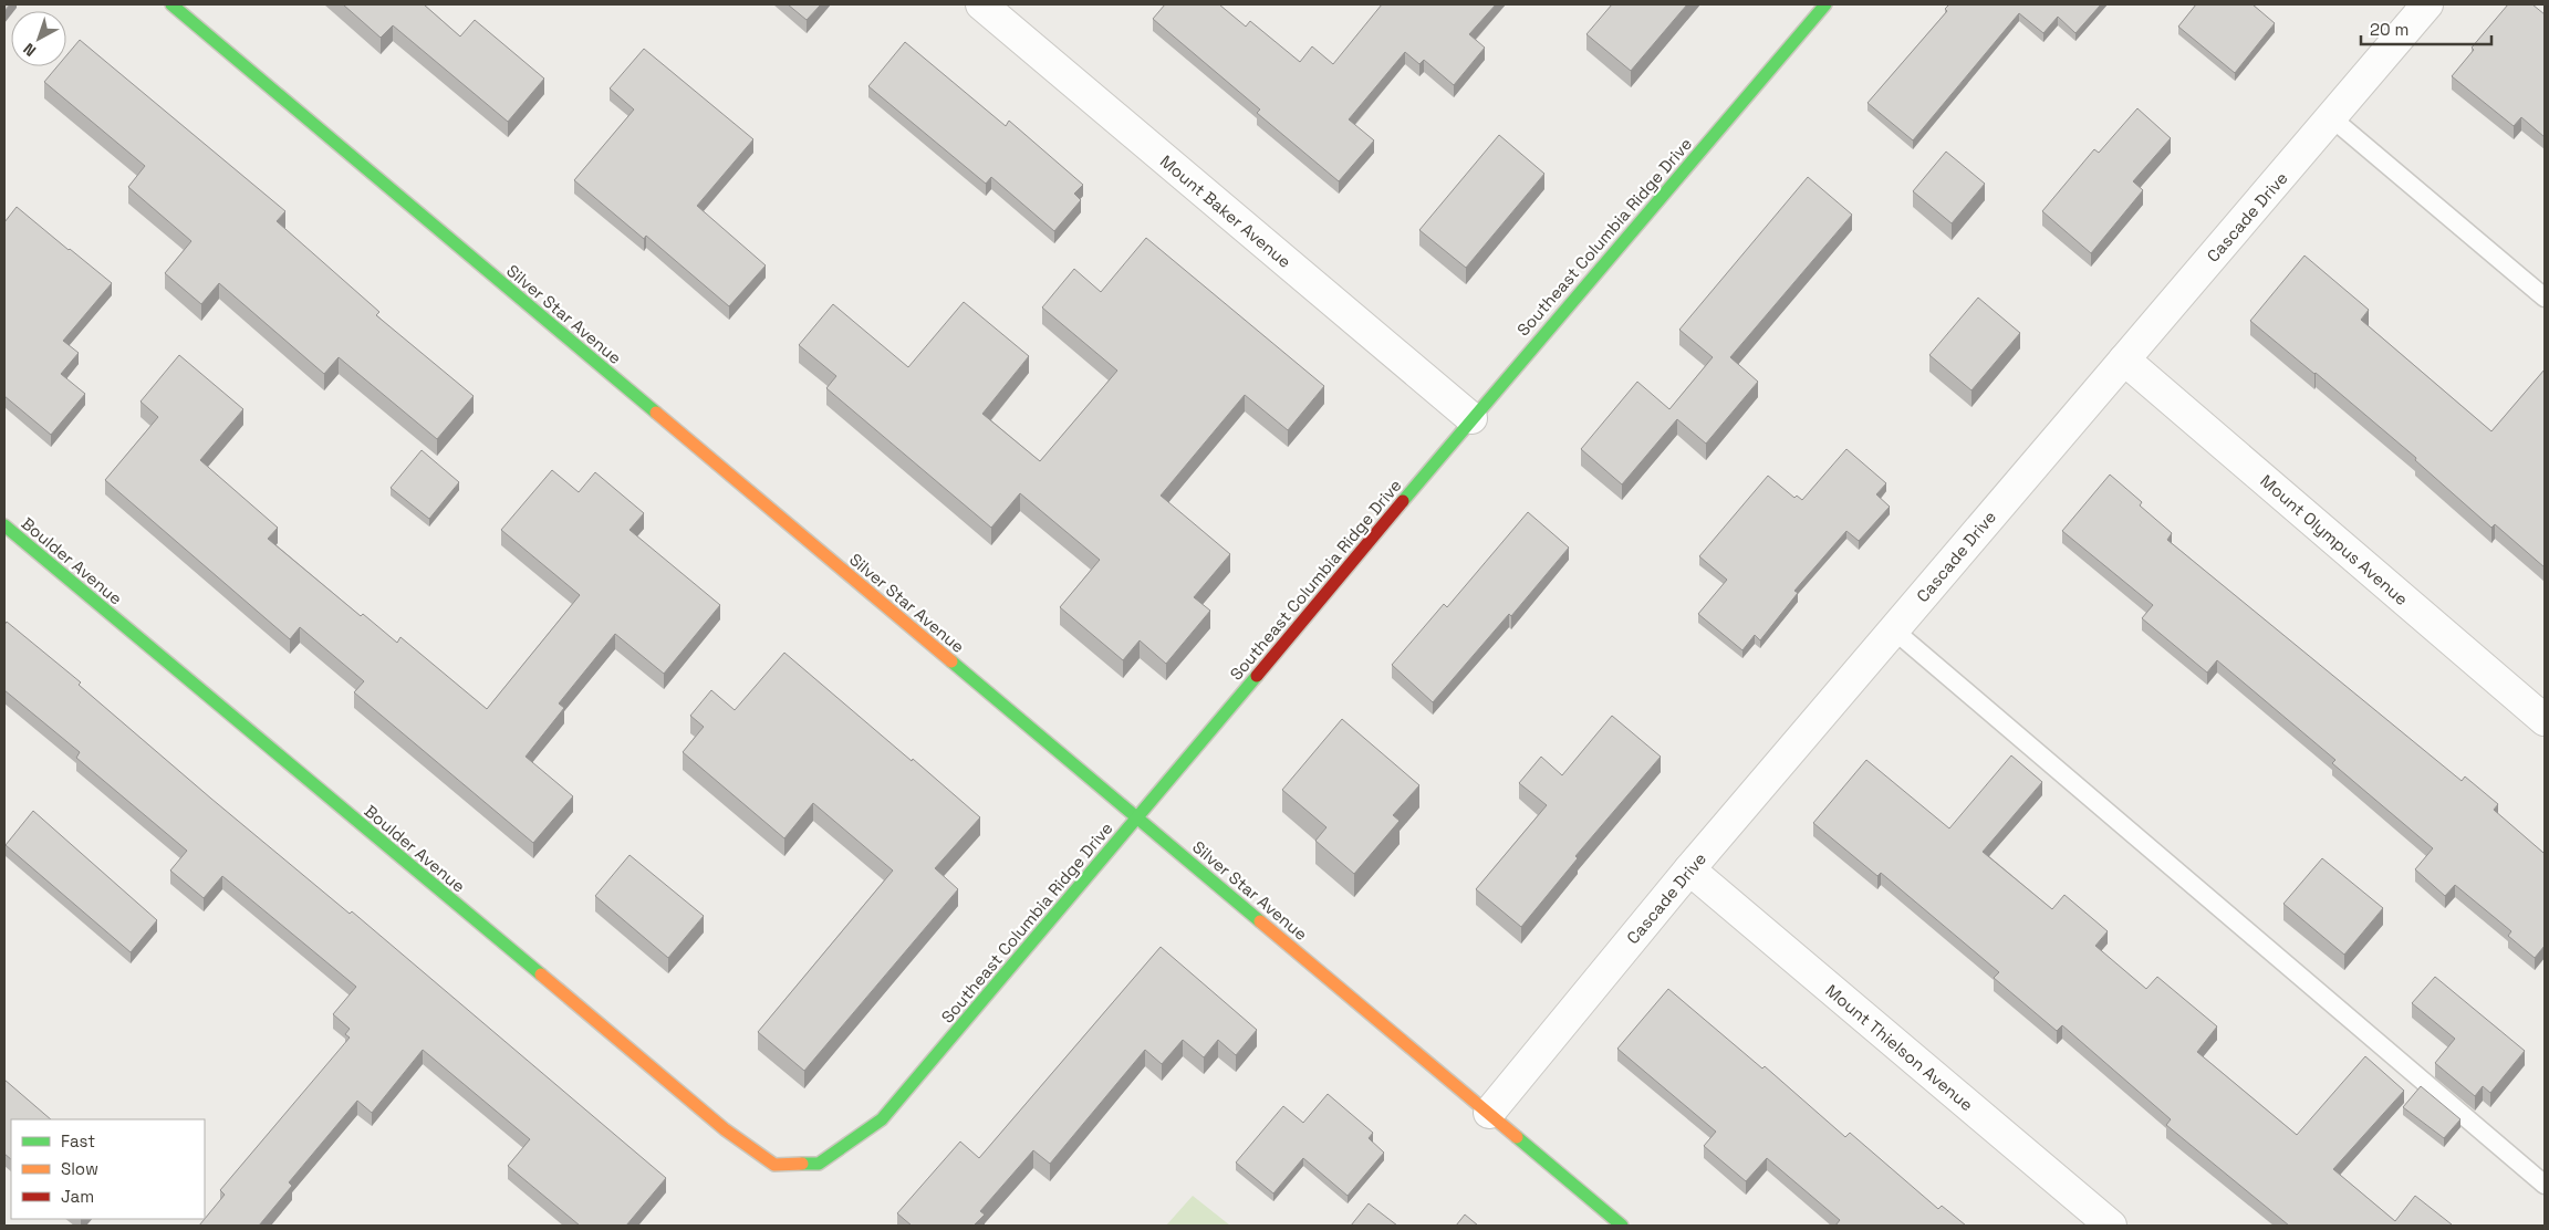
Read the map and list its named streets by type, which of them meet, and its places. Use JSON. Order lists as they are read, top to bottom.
{
  "streets": {
    "street": [
      "Mount Baker Avenue",
      "Cascade Drive",
      "Southeast Columbia Ridge Drive",
      "Silver Star Avenue",
      "Mount Olympus Avenue",
      "Boulder Avenue",
      "Mount Thielson Avenue"
    ]
  },
  "crossings": [
    ["Mount Baker Avenue", "Southeast Columbia Ridge Drive"],
    ["Cascade Drive", "Silver Star Avenue"],
    ["Cascade Drive", "Mount Olympus Avenue"],
    ["Cascade Drive", "Mount Thielson Avenue"],
    ["Southeast Columbia Ridge Drive", "Silver Star Avenue"],
    ["Southeast Columbia Ridge Drive", "Boulder Avenue"]
  ],
  "legend": ["Fast", "Slow", "Jam"],
  "scale_bar": "20 m",
  "north": "bottom left"
}
